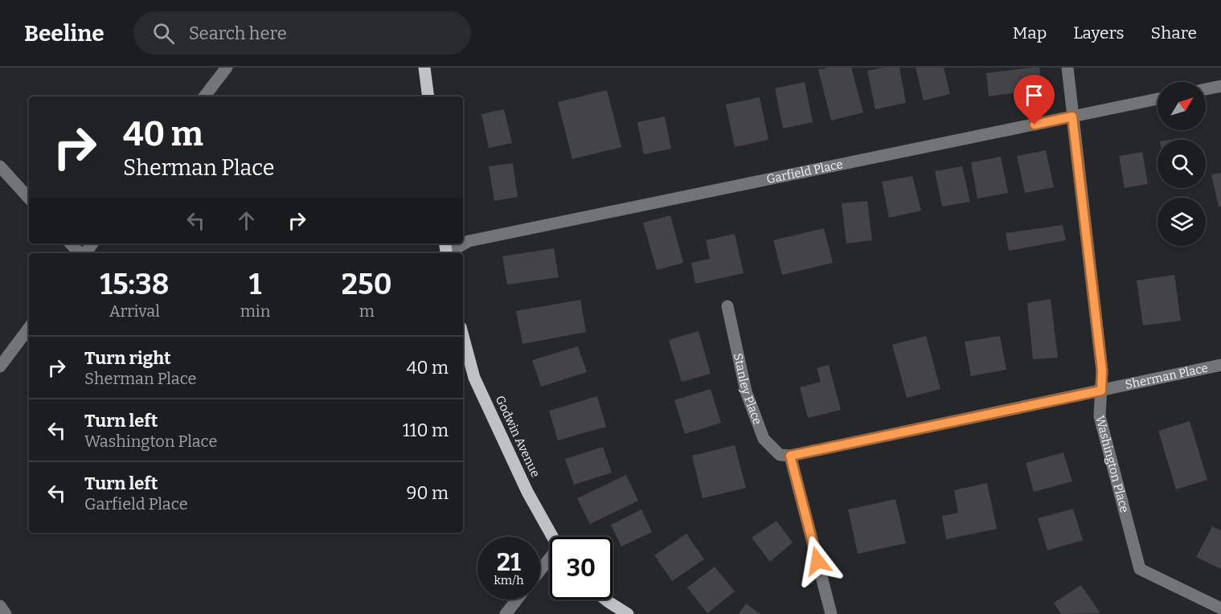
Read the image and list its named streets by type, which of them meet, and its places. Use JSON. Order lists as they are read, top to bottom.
{
  "streets": {
    "main road": ["Godwin Avenue"],
    "street": [
      "Garfield Place",
      "Sherman Place",
      "Stanley Place",
      "Washington Place"
    ]
  },
  "crossings": [
    ["Garfield Place", "Washington Place"],
    ["Sherman Place", "Stanley Place"],
    ["Sherman Place", "Washington Place"]
  ],
  "north": "top right",
  "page": {
    "header": "Beeline",
    "search": "Search here",
    "nav": ["Map", "Layers", "Share"],
    "turn": ["40 m", "Sherman Place"],
    "eta": [
      "15:38",
      "Arrival",
      "1",
      "min",
      "250",
      "m"
    ],
    "list": [
      {
        "name": "Turn right",
        "note": "Sherman Place",
        "value": "40 m"
      },
      {
        "name": "Turn left",
        "note": "Washington Place",
        "value": "110 m"
      },
      {
        "name": "Turn left",
        "note": "Garfield Place",
        "value": "90 m"
      }
    ],
    "speed": "21 km/h",
    "limit": "30"
  }
}
